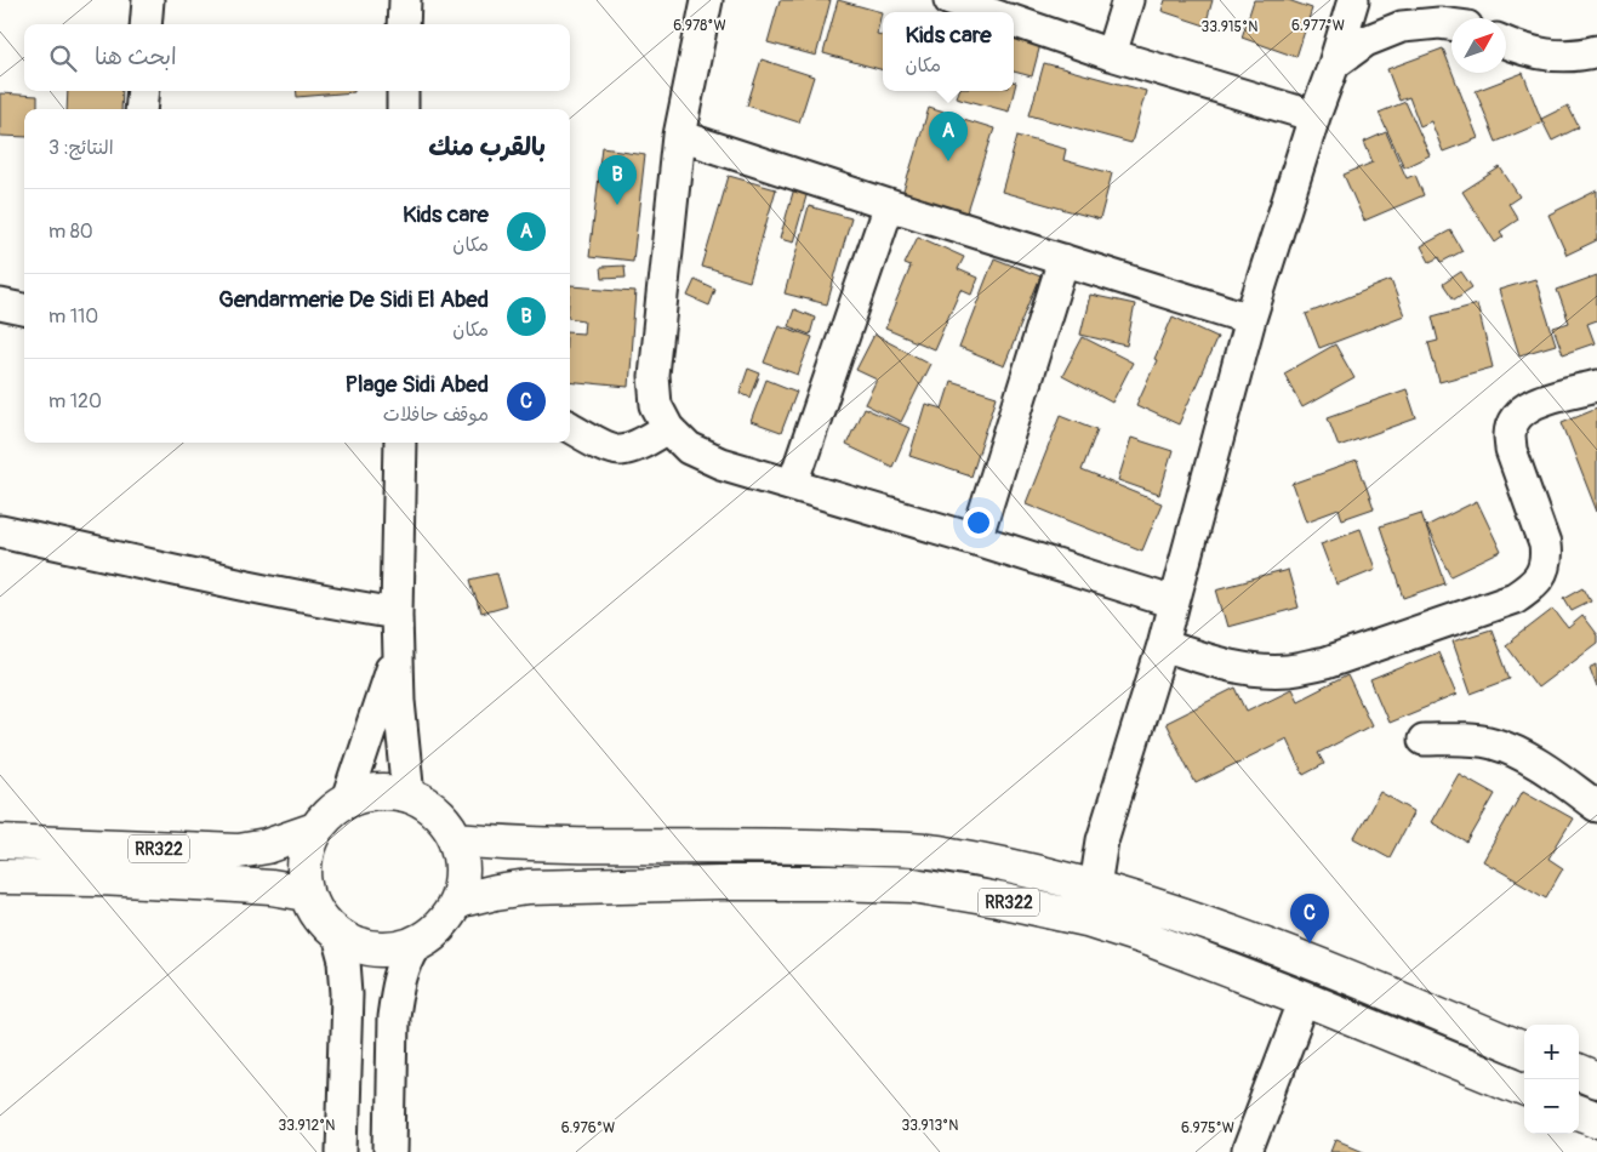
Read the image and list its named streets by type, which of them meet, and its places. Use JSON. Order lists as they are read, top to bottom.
{
  "streets": {
    "main road": ["RR322"]
  },
  "north": "top right",
  "page": {
    "popup": ["Kids care", "مكان"],
    "search": "ابحث هنا",
    "heading": ["بالقرب منك", "النتائج: 3"],
    "pins": ["A", "B", "C"],
    "list": [
      {
        "mark": "A",
        "name": "Kids care",
        "note": "مكان",
        "value": "80 m"
      },
      {
        "mark": "B",
        "name": "Gendarmerie De Sidi El Abed",
        "note": "مكان",
        "value": "110 m"
      },
      {
        "mark": "C",
        "name": "Plage Sidi Abed",
        "note": "موقف حافلات",
        "value": "120 m"
      }
    ],
    "map_buttons": ["+", "−"]
  },
  "coordinates": [
    "6.977°W",
    "6.978°W",
    "33.915°N",
    "33.912°N",
    "33.913°N",
    "6.976°W",
    "6.975°W"
  ]
}
